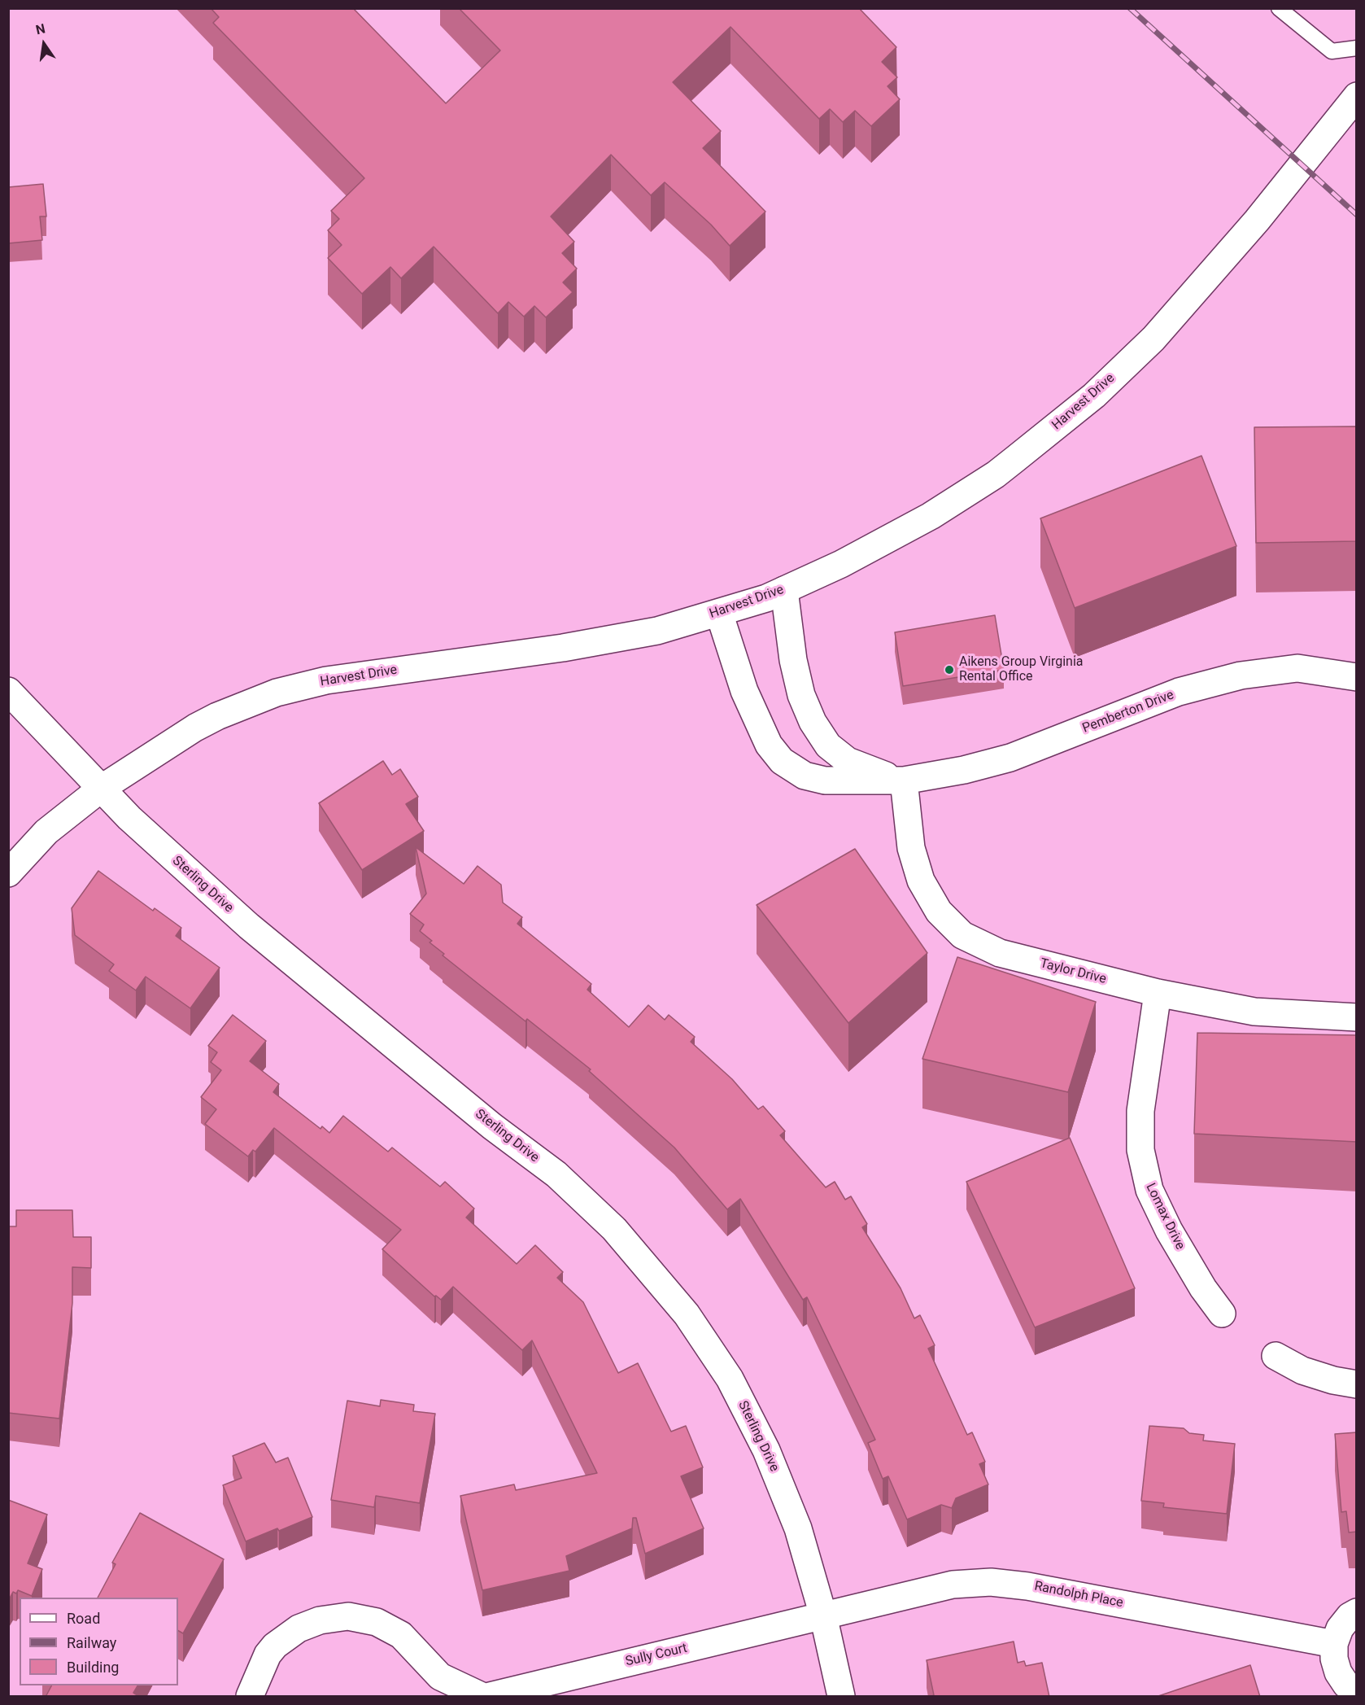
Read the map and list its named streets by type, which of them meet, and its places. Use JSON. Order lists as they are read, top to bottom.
{
  "streets": {
    "street": [
      "Harvest Drive",
      "Pemberton Drive",
      "Sterling Drive",
      "Taylor Drive",
      "Lomax Drive",
      "Randolph Place",
      "Sully Court"
    ]
  },
  "crossings": [
    ["Harvest Drive", "Pemberton Drive"],
    ["Harvest Drive", "Sterling Drive"],
    ["Pemberton Drive", "Taylor Drive"],
    ["Sterling Drive", "Randolph Place"],
    ["Sterling Drive", "Sully Court"],
    ["Taylor Drive", "Lomax Drive"],
    ["Randolph Place", "Sully Court"]
  ],
  "places": ["Aikens Group Virginia Rental Office"],
  "legend": ["Road", "Railway", "Building"],
  "north": "top"
}
